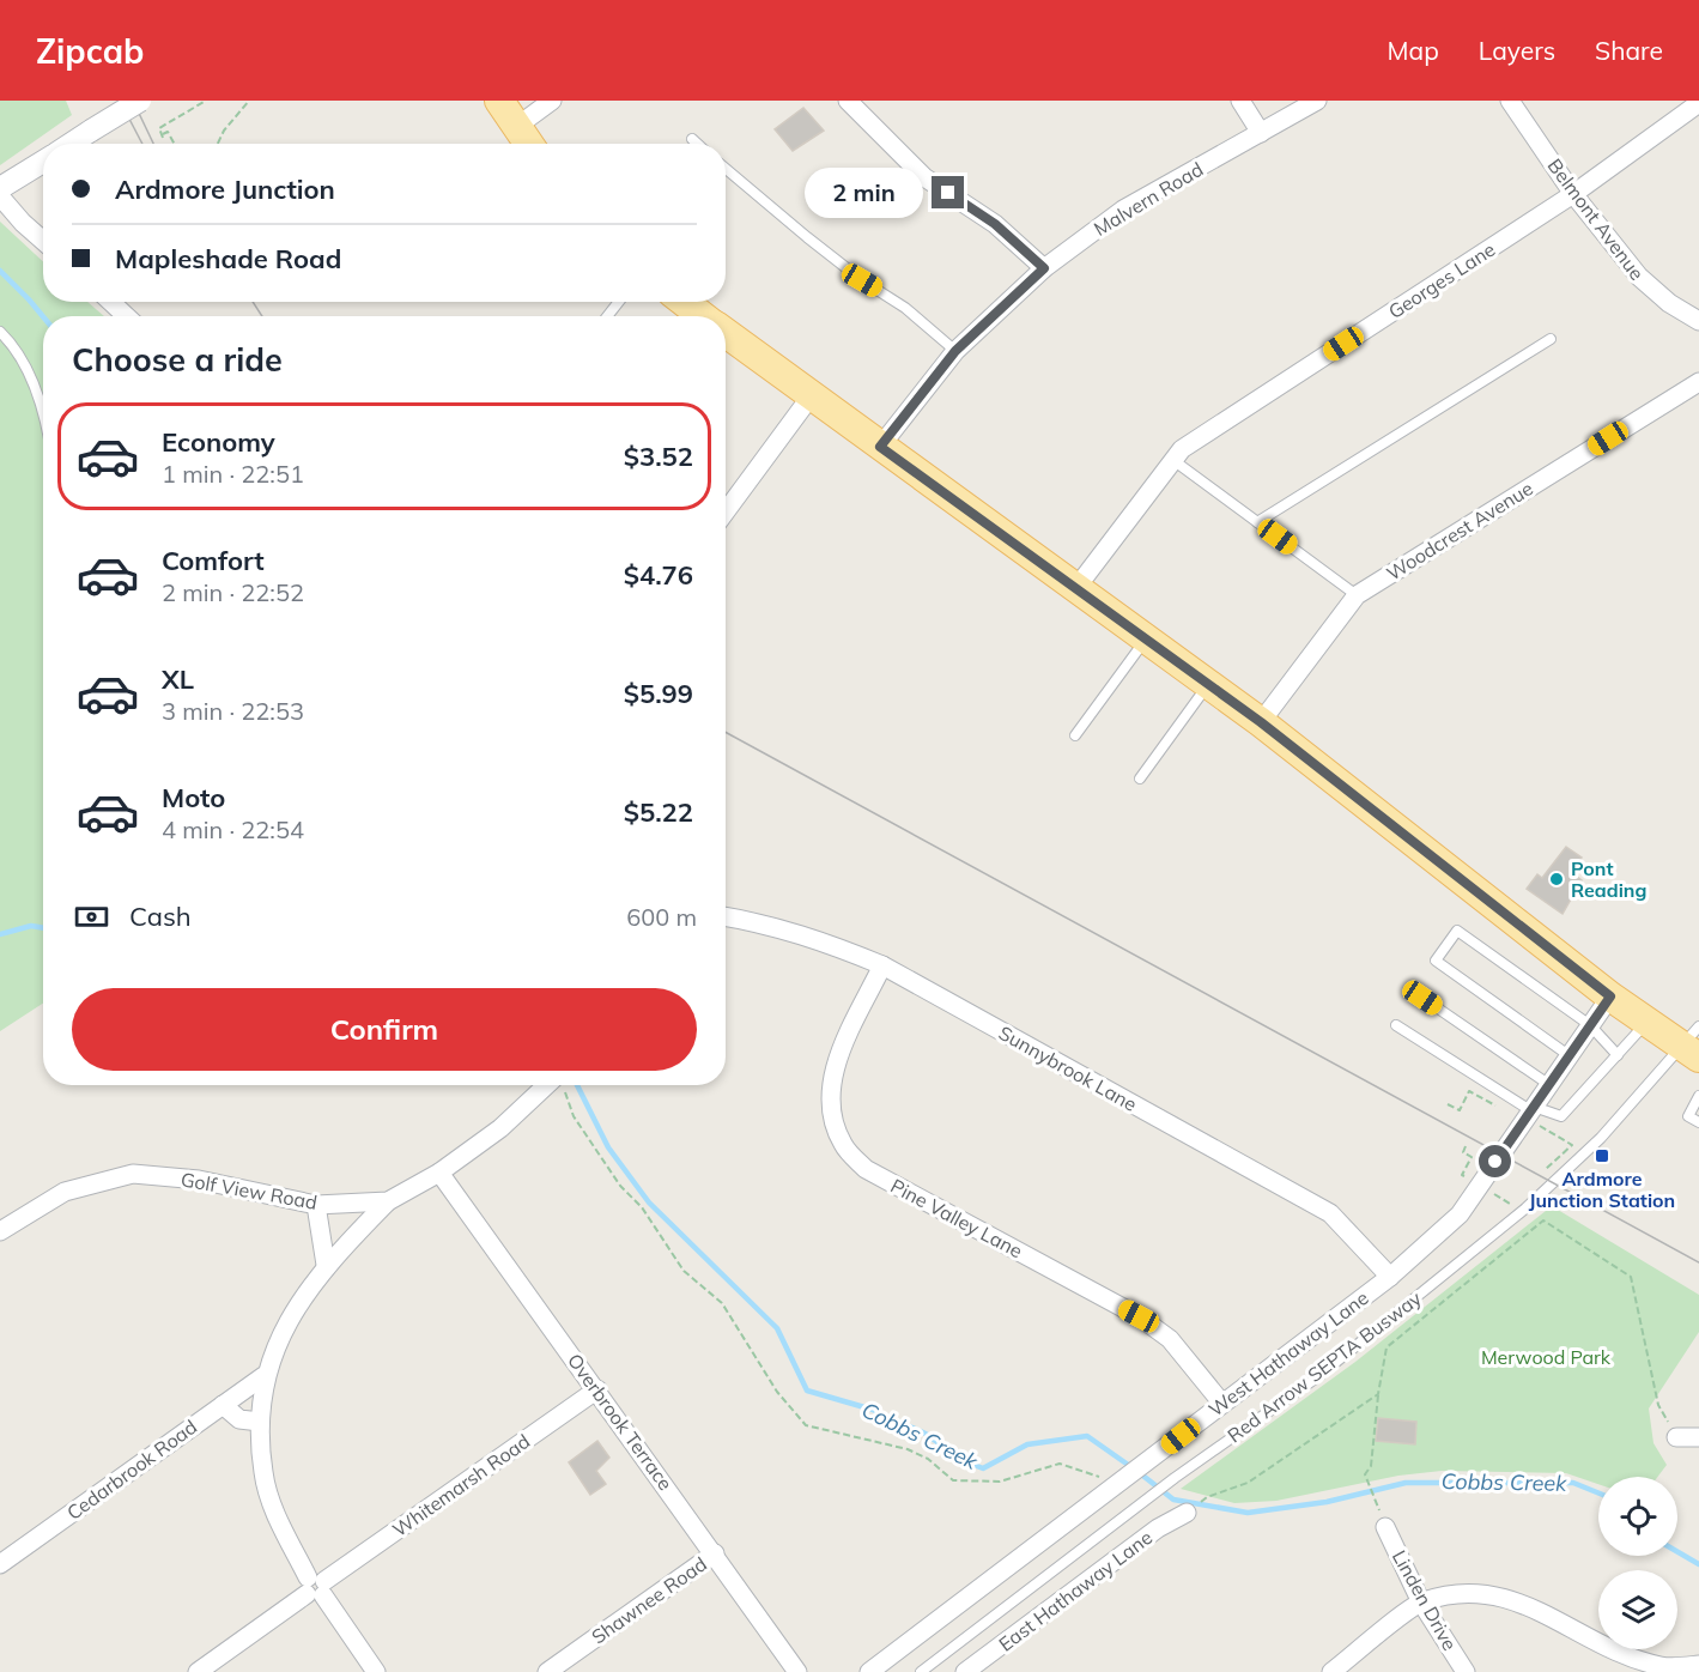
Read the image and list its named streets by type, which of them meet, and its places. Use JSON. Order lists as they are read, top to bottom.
{
  "streets": {
    "street": [
      "Malvern Road",
      "Belmont Avenue",
      "Georges Lane",
      "Woodcrest Avenue",
      "Sunnybrook Lane",
      "Golf View Road",
      "Pine Valley Lane",
      "West Hathaway Lane",
      "Overbrook Terrace",
      "Cedarbrook Road",
      "Whitemarsh Road",
      "East Hathaway Lane",
      "Shawnee Road",
      "Linden Drive"
    ],
    "lane": ["Red Arrow SEPTA Busway"]
  },
  "crossings": [
    ["Belmont Avenue", "Georges Lane"],
    ["Sunnybrook Lane", "Pine Valley Lane"],
    ["Sunnybrook Lane", "West Hathaway Lane"],
    ["Golf View Road", "Overbrook Terrace"],
    ["Pine Valley Lane", "West Hathaway Lane"],
    ["Overbrook Terrace", "Whitemarsh Road"],
    ["Overbrook Terrace", "Shawnee Road"]
  ],
  "water": ["Cobbs Creek"],
  "parks": ["Merwood Park"],
  "places": {
    "other": ["Pont Reading"],
    "transit": ["Ardmore Junction Station"]
  },
  "page": {
    "header": "Zipcab",
    "nav": ["Map", "Layers", "Share"],
    "banner": ["Ardmore Junction", "Mapleshade Road"],
    "bubble": "2 min",
    "heading": "Choose a ride",
    "list": [
      {
        "name": "Economy",
        "note": "1 min · 22:51",
        "value": "$3.52"
      },
      {
        "name": "Comfort",
        "note": "2 min · 22:52",
        "value": "$4.76"
      },
      {
        "name": "XL",
        "note": "3 min · 22:53",
        "value": "$5.99"
      },
      {
        "name": "Moto",
        "note": "4 min · 22:54",
        "value": "$5.22"
      }
    ],
    "pay": ["Cash", "600 m"],
    "buttons": "Confirm"
  }
}
